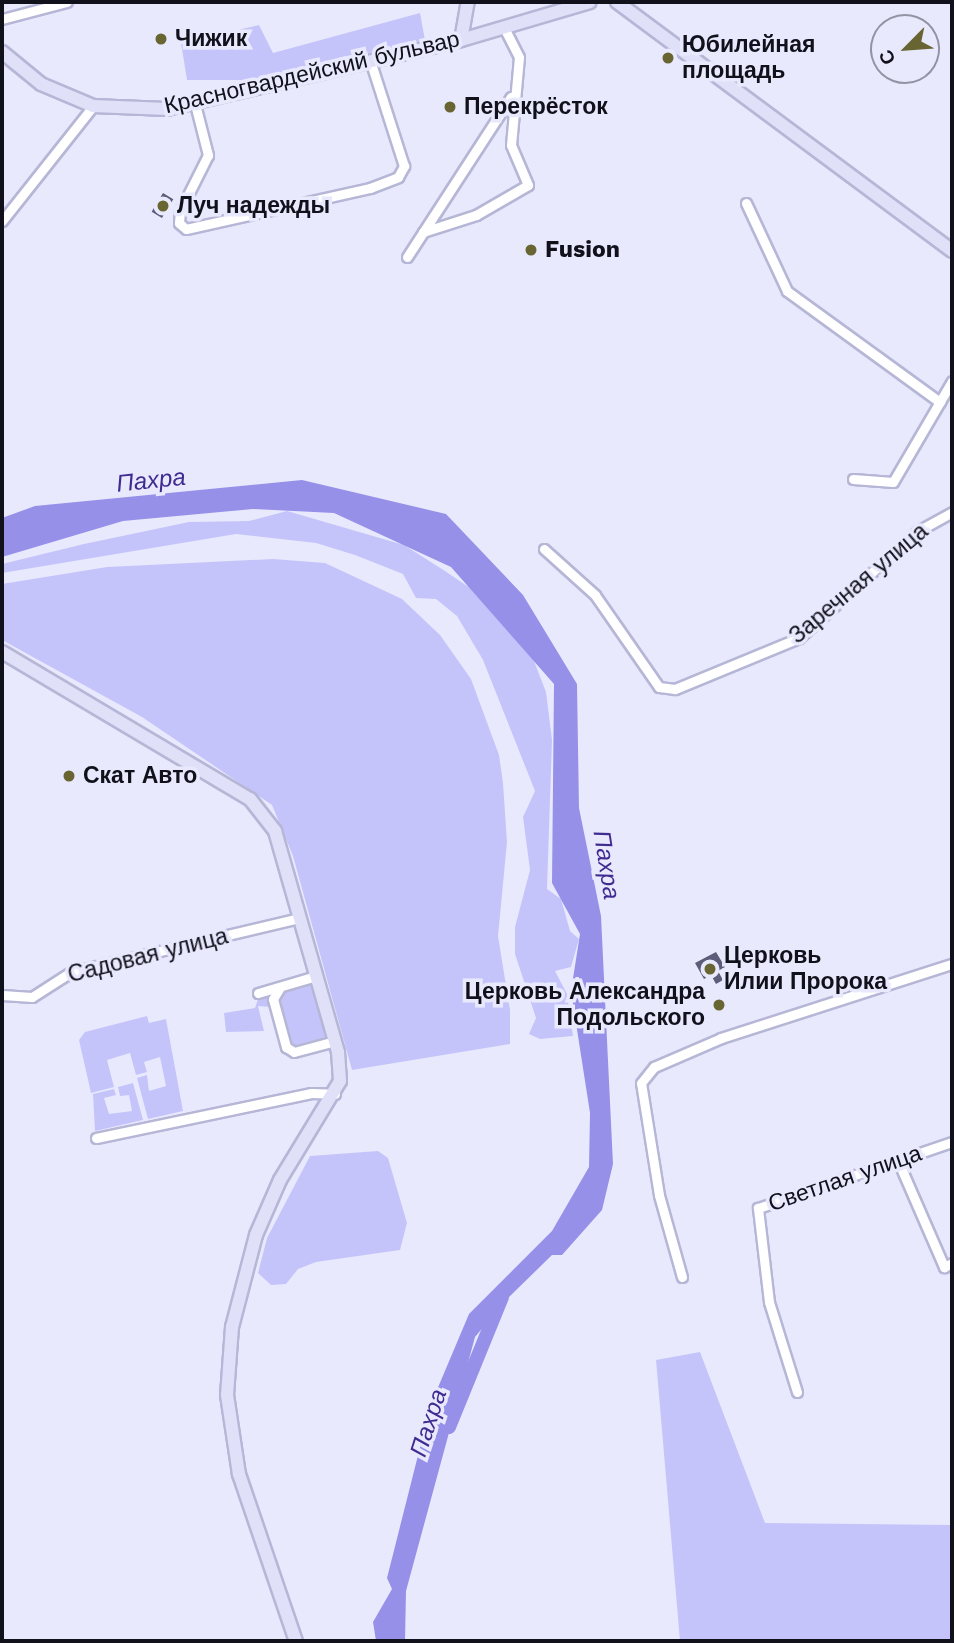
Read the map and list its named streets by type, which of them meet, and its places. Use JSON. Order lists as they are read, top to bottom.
{
  "streets": {
    "main road": ["Красногвардейский бульвар"],
    "street": ["Заречная улица", "Садовая улица", "Светлая улица"]
  },
  "water": ["Пахра"],
  "places": [
    "Чижик",
    "Юбилейная площадь",
    "Перекрёсток",
    "Луч надежды",
    "Fusion",
    "Скат Авто",
    "Церковь Илии Пророка",
    "Церковь Александра Подольского"
  ],
  "north": "bottom left"
}
